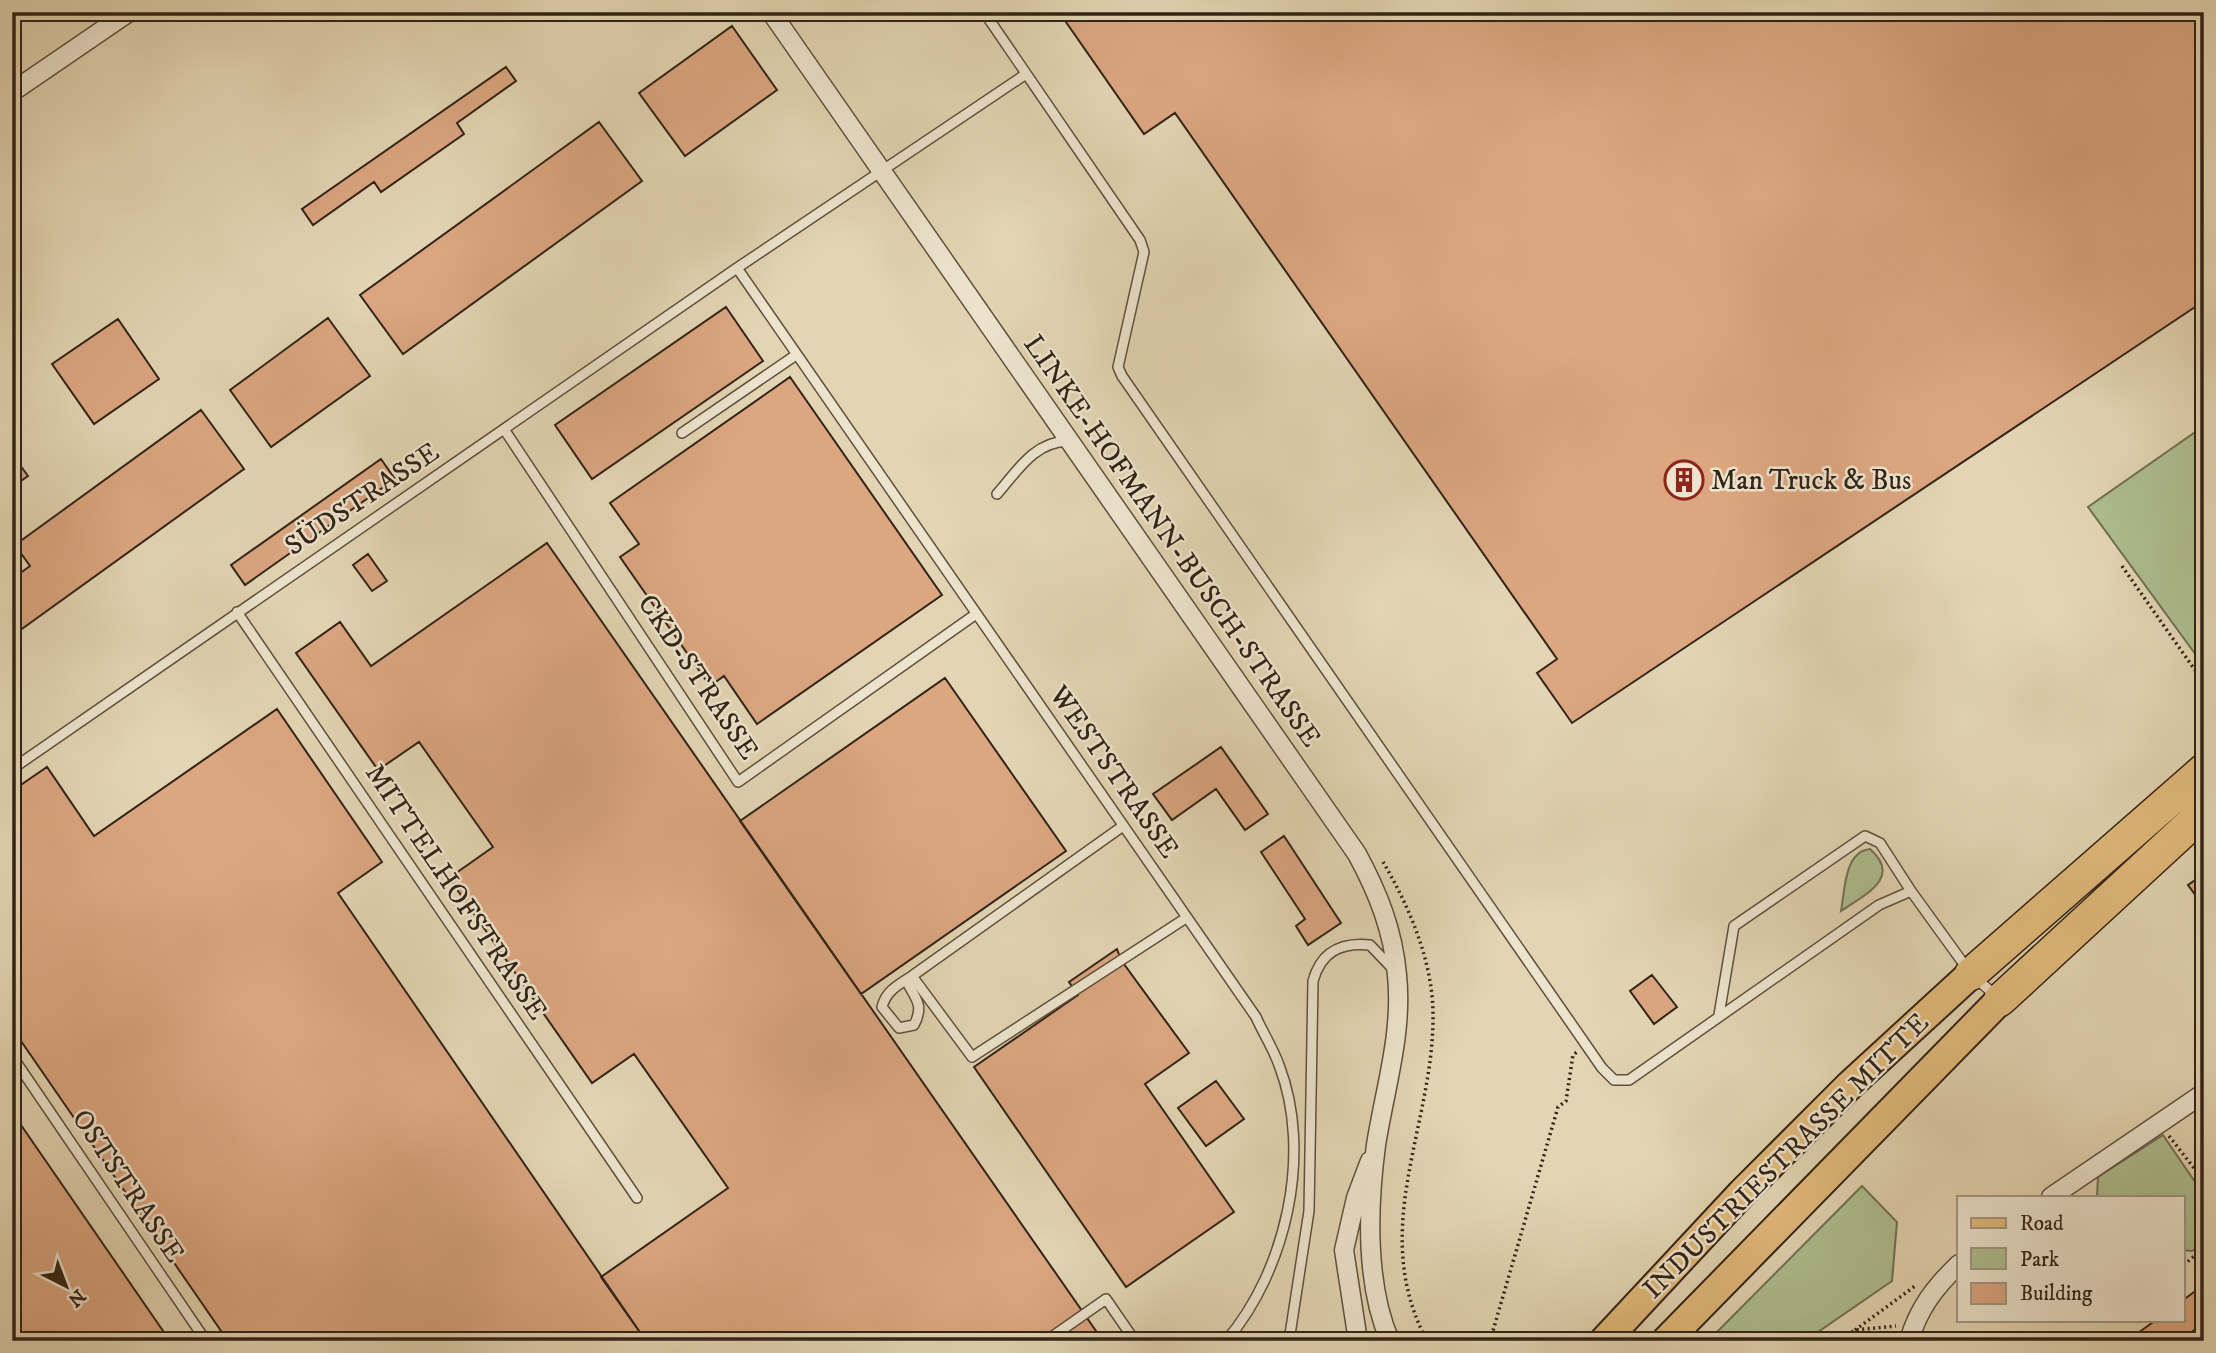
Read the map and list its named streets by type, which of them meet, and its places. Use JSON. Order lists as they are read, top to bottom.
{
  "streets": {
    "highway": ["INDUSTRIESTRASSE MITTE"],
    "street": ["LINKE-HOFMANN-BUSCH-STRASSE"],
    "lane": [
      "SÜDSTRASSE",
      "CKD-STRASSE",
      "WESTSTRASSE",
      "MITTELHOFSTRASSE",
      "OSTSTRASSE"
    ]
  },
  "crossings": [
    ["SÜDSTRASSE", "LINKE-HOFMANN-BUSCH-STRASSE"],
    ["SÜDSTRASSE", "CKD-STRASSE"],
    ["SÜDSTRASSE", "WESTSTRASSE"],
    ["SÜDSTRASSE", "MITTELHOFSTRASSE"],
    ["CKD-STRASSE", "WESTSTRASSE"]
  ],
  "places": {
    "building": ["Man Truck & Bus"]
  },
  "legend": ["Road", "Park", "Building"],
  "north": "bottom right"
}
